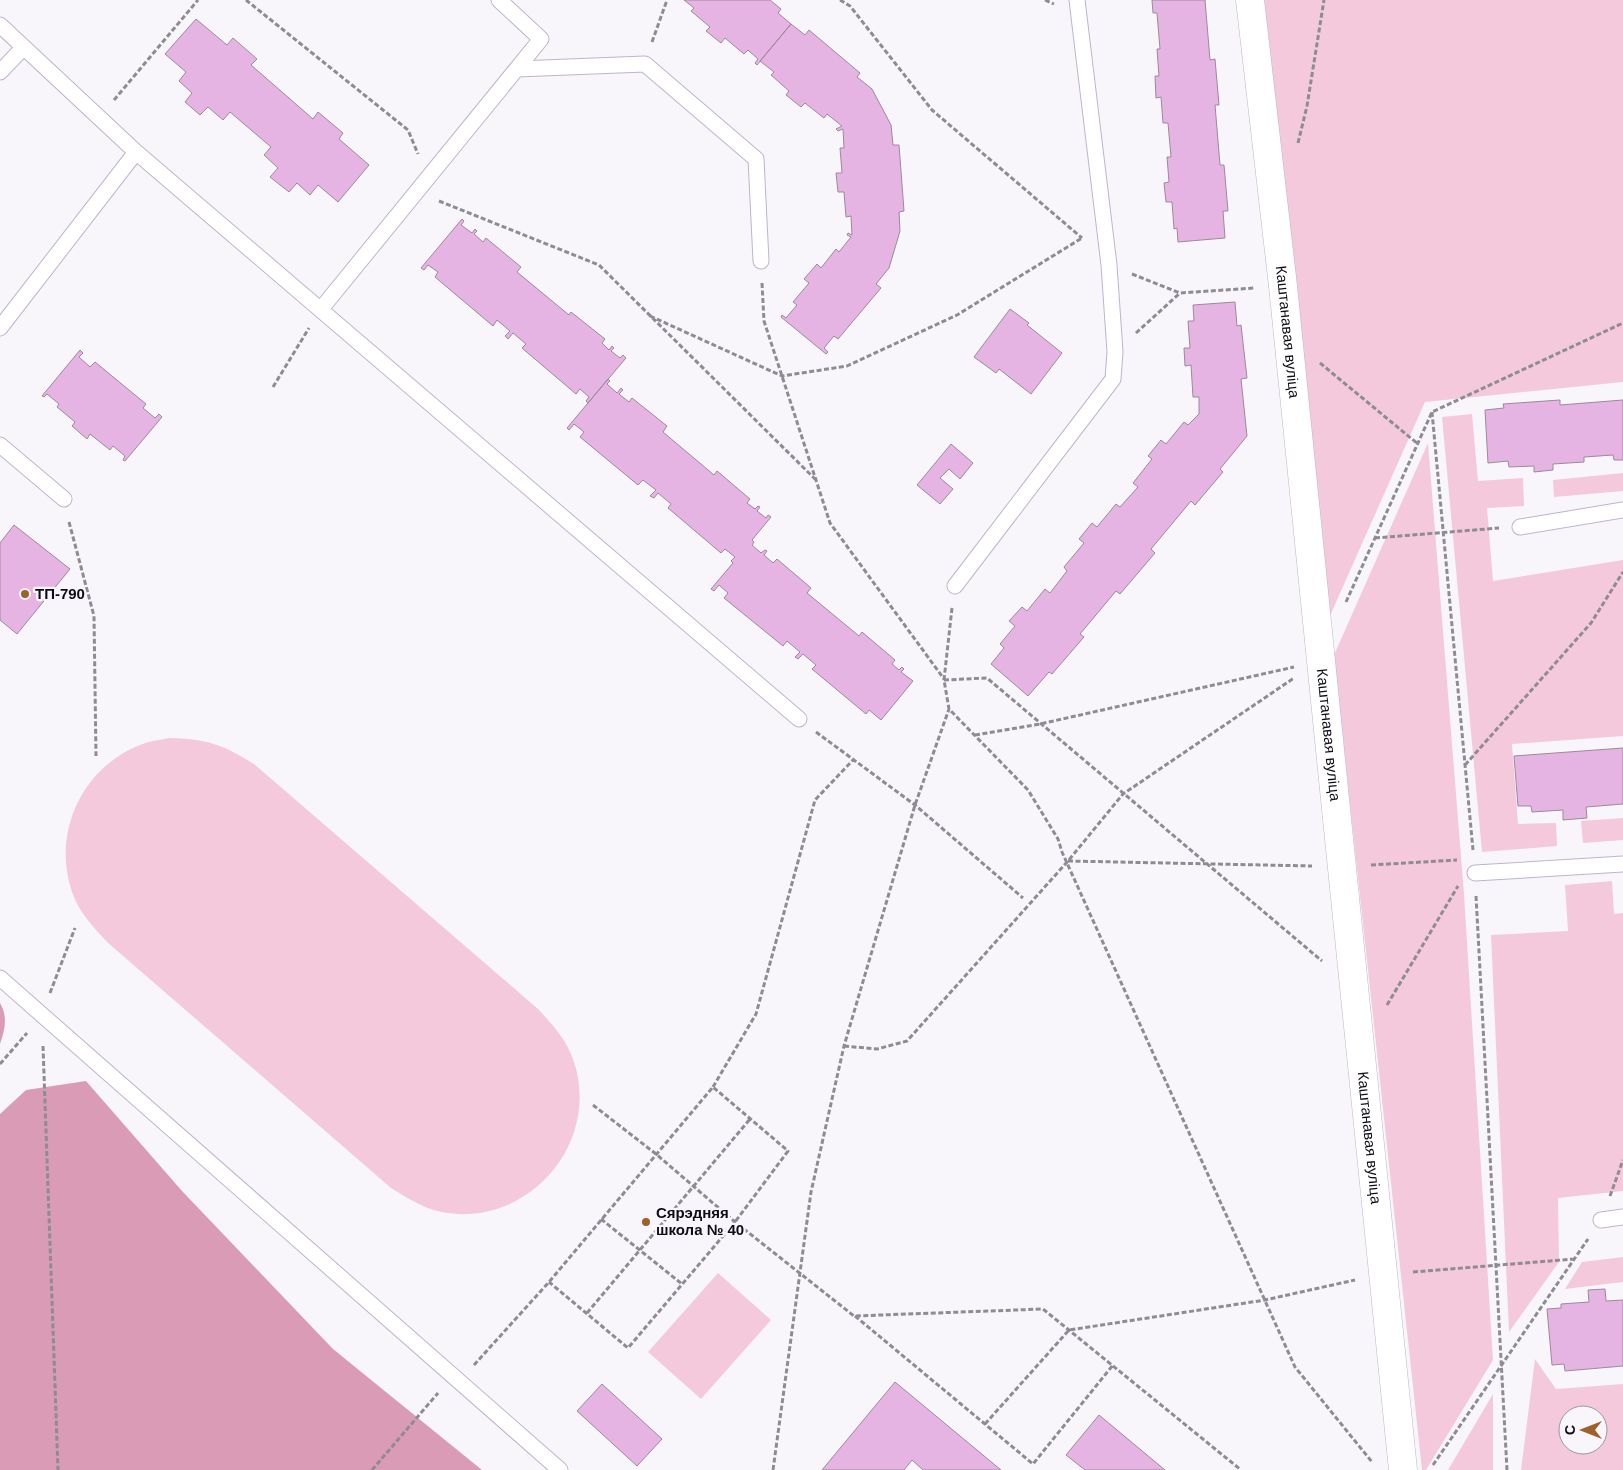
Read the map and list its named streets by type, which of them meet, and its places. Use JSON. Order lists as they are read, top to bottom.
{
  "streets": {
    "street": ["Каштанавая вуліца"]
  },
  "places": ["ТП-790", "Сярэдняя школа № 40"],
  "north": "left"
}
